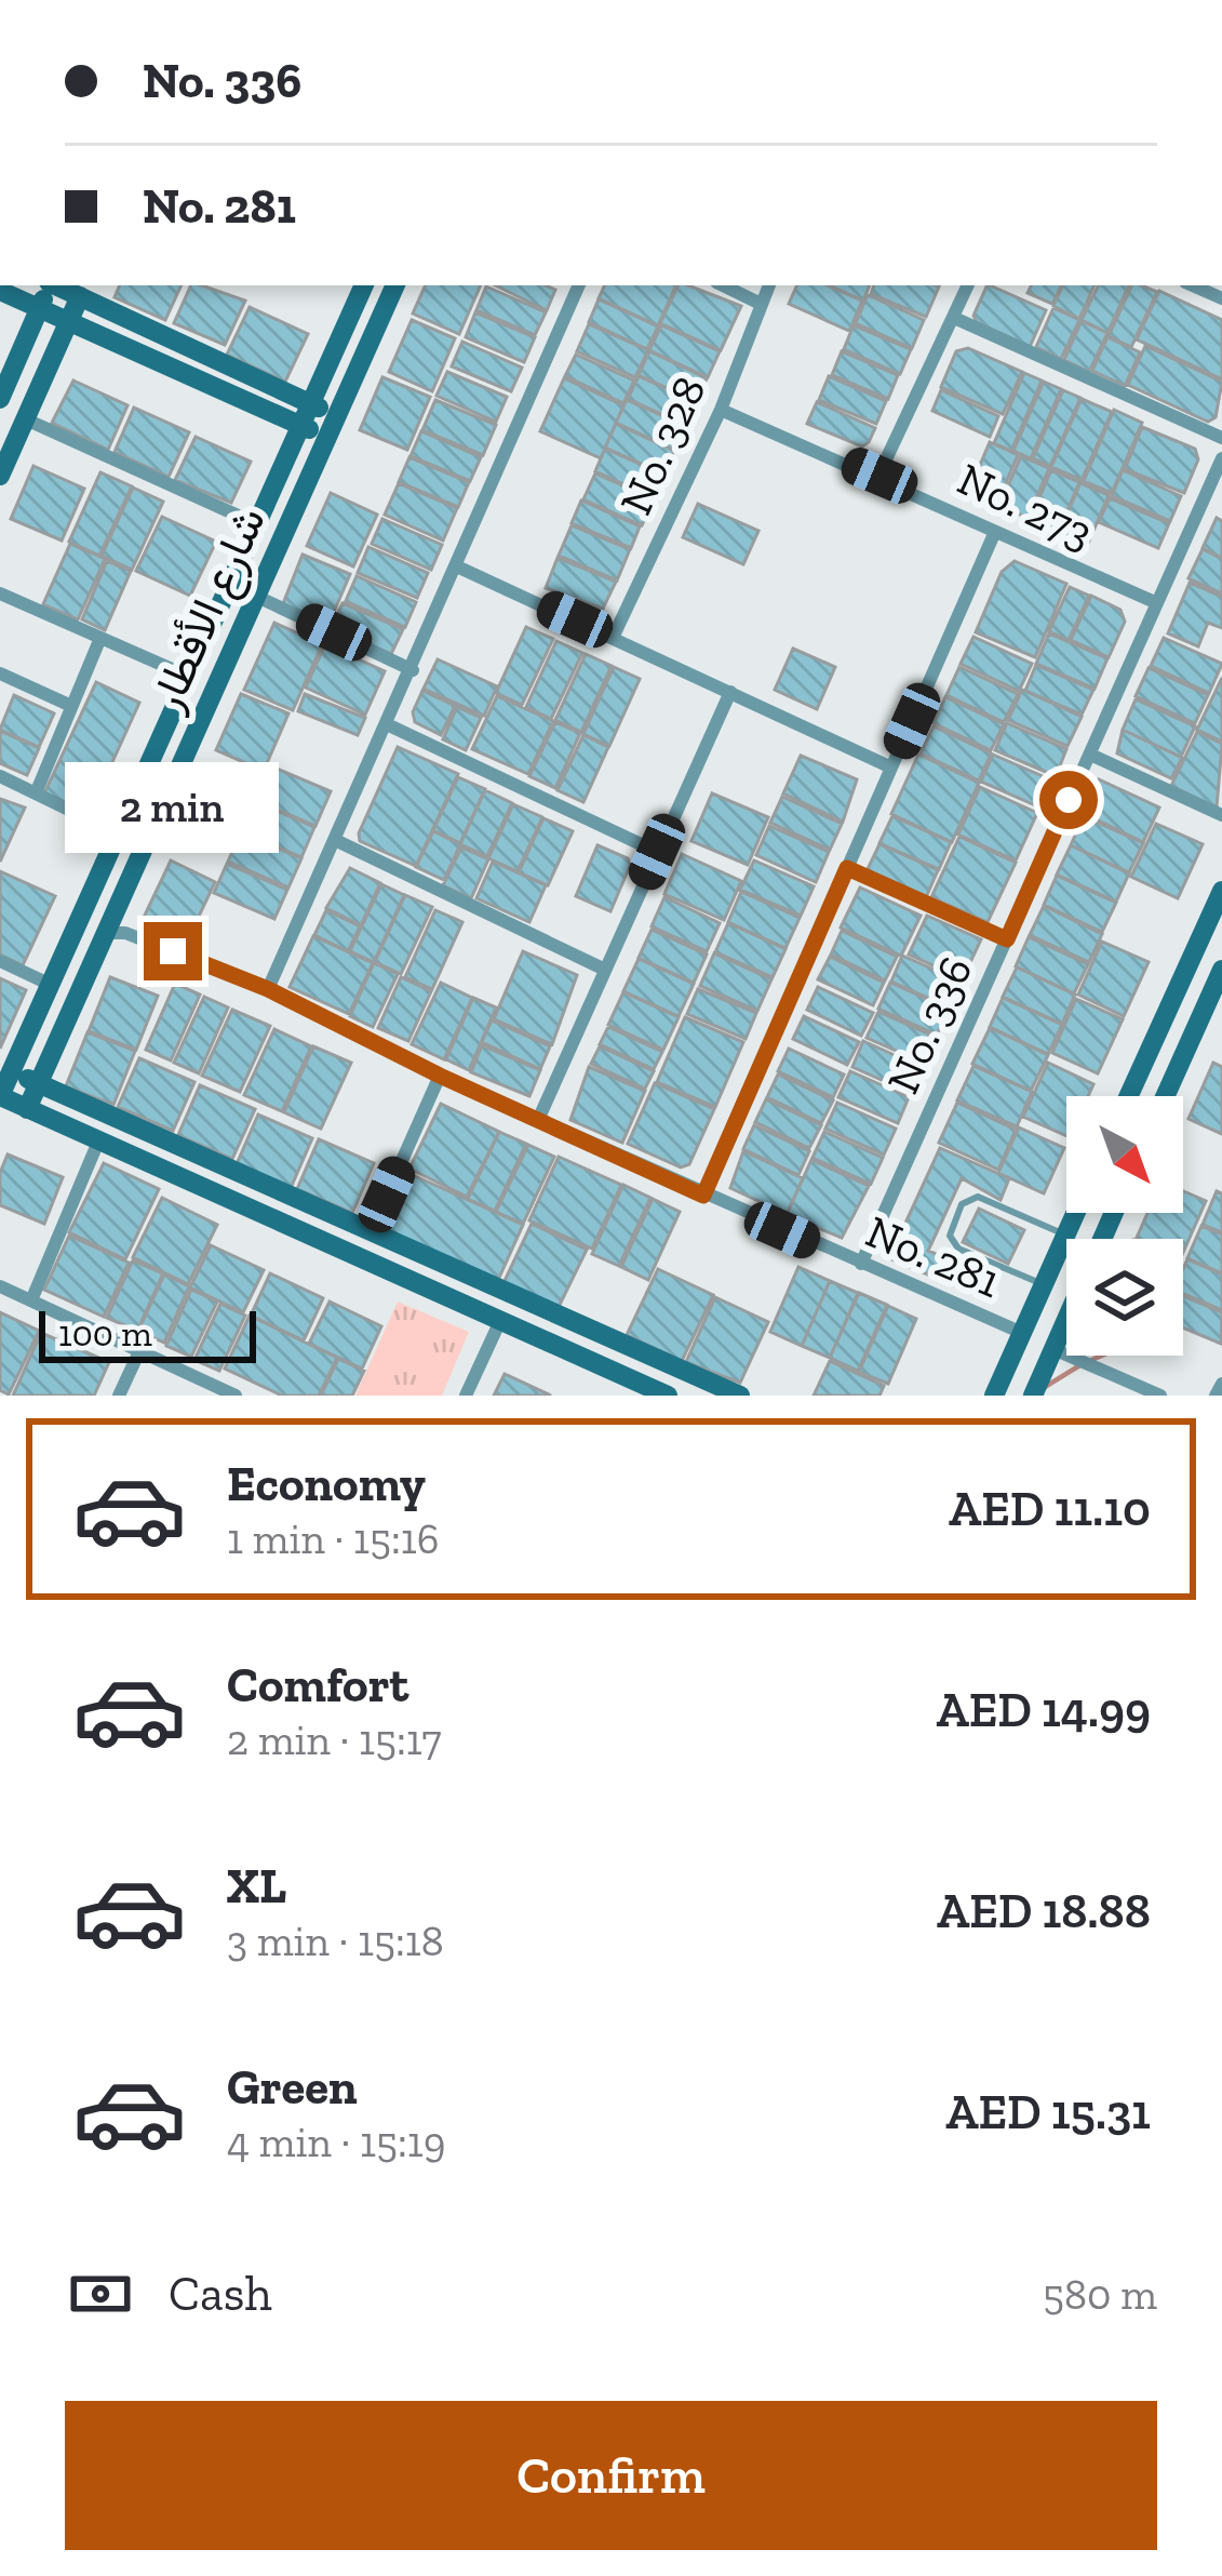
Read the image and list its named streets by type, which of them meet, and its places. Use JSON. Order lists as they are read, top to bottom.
{
  "streets": {
    "street": [
      "No. 328",
      "No. 273",
      "شارع الأقطار",
      "No. 336",
      "No. 281"
    ]
  },
  "crossings": [
    ["No. 328", "No. 273"],
    ["No. 273", "No. 336"],
    ["شارع الأقطار", "No. 281"],
    ["No. 336", "No. 281"]
  ],
  "scale_bar": "100 m",
  "north": "bottom right",
  "page": {
    "banner": ["No. 336", "No. 281"],
    "bubble": "2 min",
    "scale": "100 m",
    "list": [
      {
        "name": "Economy",
        "note": "1 min · 15:16",
        "value": "AED 11.10"
      },
      {
        "name": "Comfort",
        "note": "2 min · 15:17",
        "value": "AED 14.99"
      },
      {
        "name": "XL",
        "note": "3 min · 15:18",
        "value": "AED 18.88"
      },
      {
        "name": "Green",
        "note": "4 min · 15:19",
        "value": "AED 15.31"
      }
    ],
    "pay": ["Cash", "580 m"],
    "buttons": "Confirm"
  }
}
